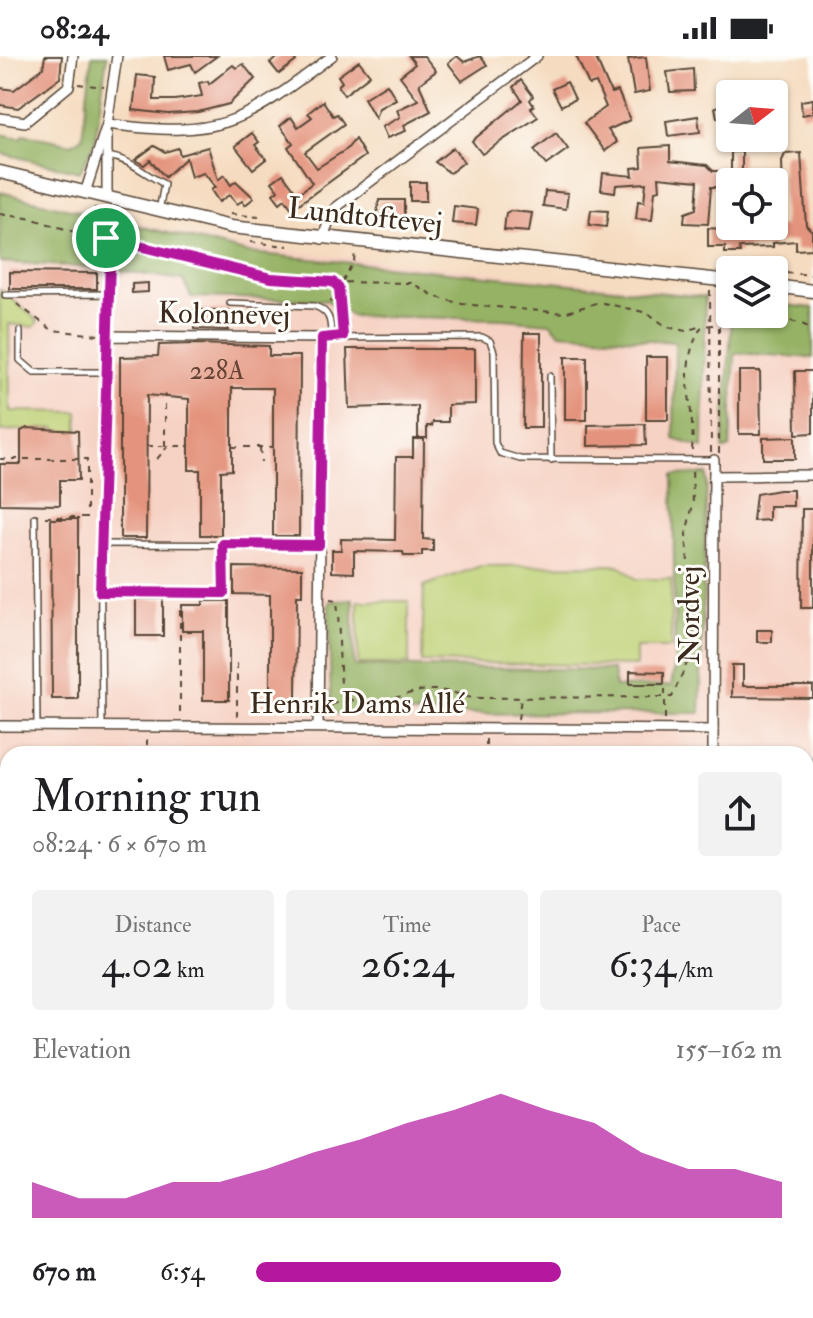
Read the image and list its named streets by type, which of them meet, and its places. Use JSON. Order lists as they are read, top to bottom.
{
  "streets": {
    "street": [
      "Lundtoftevej",
      "Kolonnevej",
      "Nordvej",
      "Henrik Dams Allé"
    ]
  },
  "crossings": [
    ["Kolonnevej", "Henrik Dams Allé"],
    ["Nordvej", "Henrik Dams Allé"]
  ],
  "house_numbers": ["228A"],
  "north": "right",
  "page": {
    "status": "08:24",
    "heading": ["Morning run", "08:24 · 6 × 670 m"],
    "stats": [
      ["Distance", "4.02 km"],
      ["Time", "26:24"],
      ["Pace", "6:34 /km"]
    ],
    "chart": ["Elevation", "155–162 m"],
    "list": [
      {
        "name": "670 m",
        "note": "6:54"
      }
    ]
  }
}
